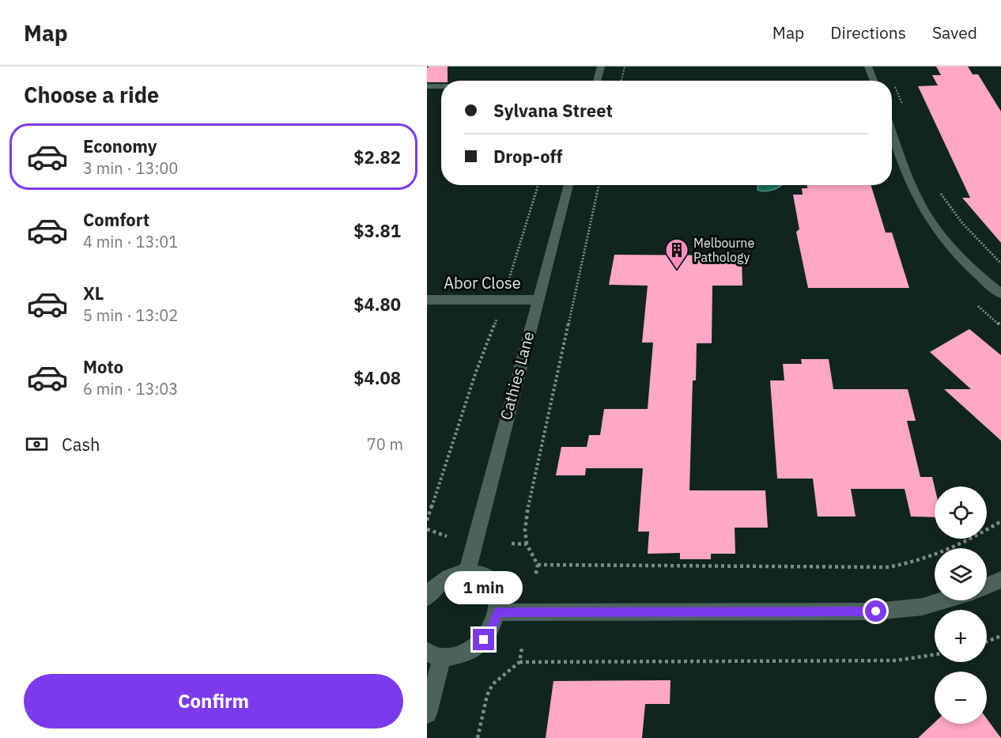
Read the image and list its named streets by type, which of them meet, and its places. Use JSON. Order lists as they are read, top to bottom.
{
  "streets": {
    "street": ["Abor Close", "Cathies Lane"]
  },
  "crossings": [
    ["Abor Close", "Cathies Lane"]
  ],
  "places": {
    "building": ["Melbourne Pathology"]
  },
  "page": {
    "header": "Map",
    "nav": ["Map", "Directions", "Saved"],
    "heading": "Choose a ride",
    "banner": ["Sylvana Street", "Drop-off"],
    "list": [
      {
        "name": "Economy",
        "note": "3 min · 13:00",
        "value": "$2.82"
      },
      {
        "name": "Comfort",
        "note": "4 min · 13:01",
        "value": "$3.81"
      },
      {
        "name": "XL",
        "note": "5 min · 13:02",
        "value": "$4.80"
      },
      {
        "name": "Moto",
        "note": "6 min · 13:03",
        "value": "$4.08"
      }
    ],
    "pay": ["Cash", "70 m"],
    "map_buttons": ["+", "−"],
    "bubble": "1 min",
    "buttons": "Confirm"
  }
}
